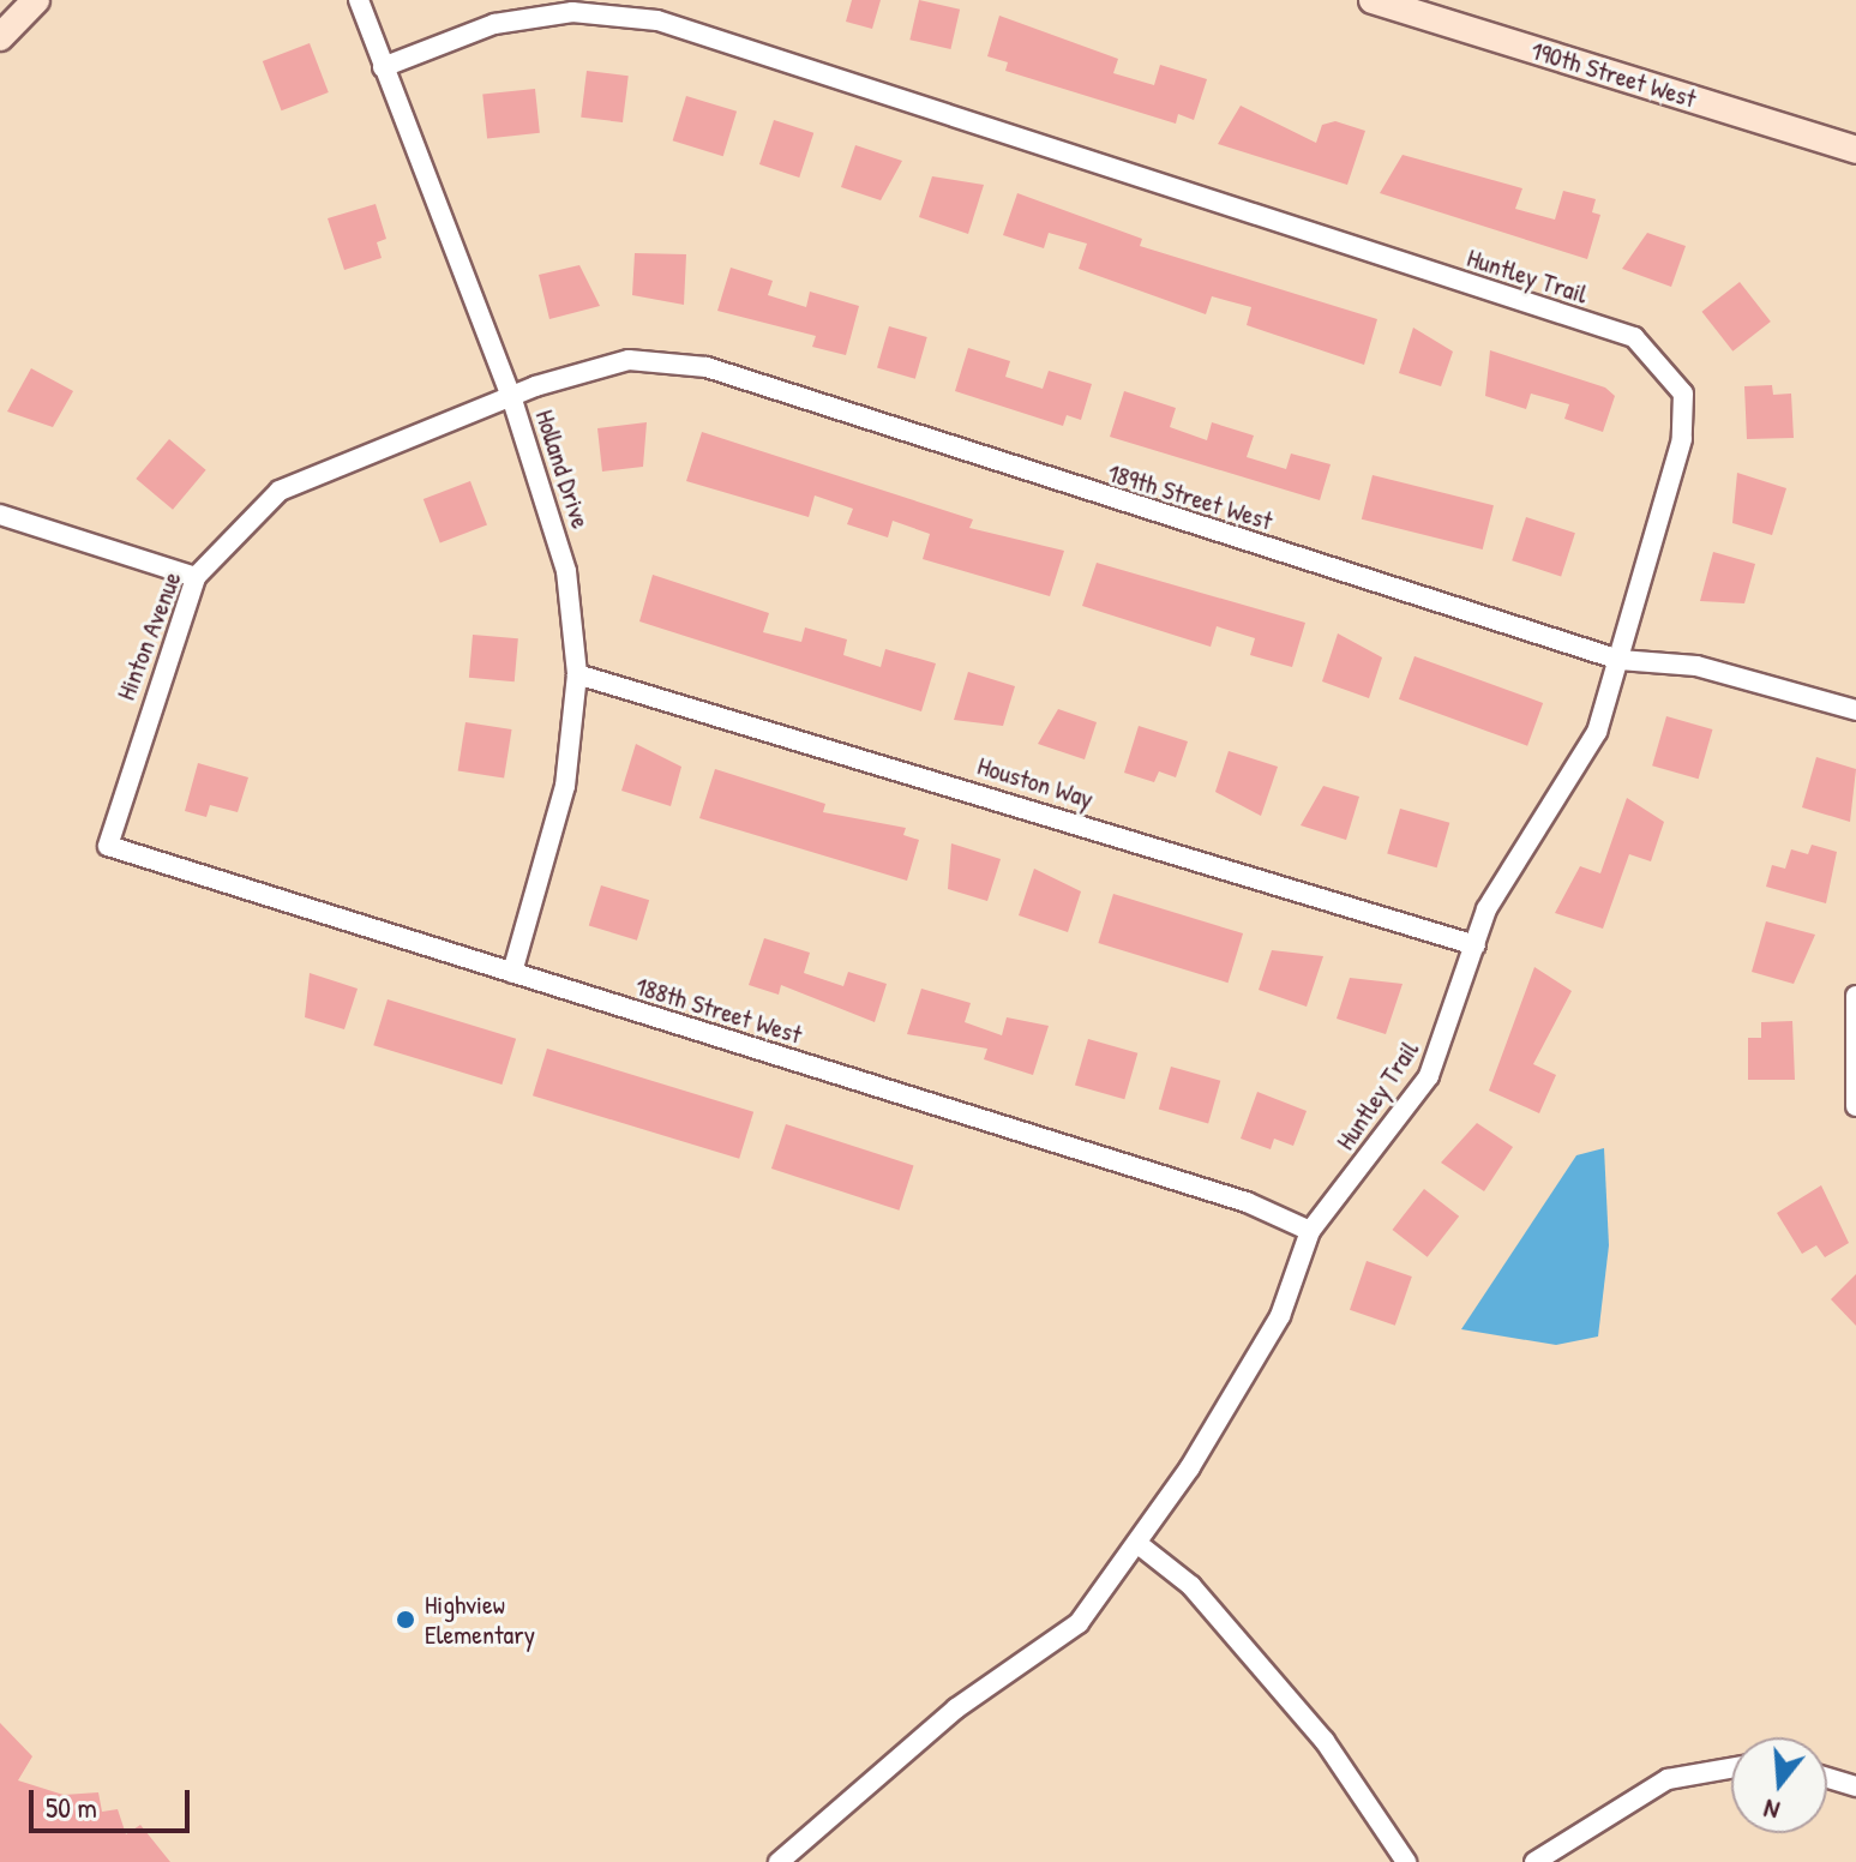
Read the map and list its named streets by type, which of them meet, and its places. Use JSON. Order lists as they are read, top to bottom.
{
  "streets": {
    "street": [
      "190th Street West",
      "Huntley Trail",
      "Holland Drive",
      "189th Street West",
      "Hinton Avenue",
      "Houston Way",
      "188th Street West"
    ]
  },
  "crossings": [
    ["Huntley Trail", "Holland Drive"],
    ["Huntley Trail", "189th Street West"],
    ["Huntley Trail", "Houston Way"],
    ["Huntley Trail", "188th Street West"],
    ["Holland Drive", "189th Street West"],
    ["Holland Drive", "Hinton Avenue"],
    ["Holland Drive", "Houston Way"],
    ["Holland Drive", "188th Street West"],
    ["189th Street West", "Hinton Avenue"],
    ["Hinton Avenue", "188th Street West"]
  ],
  "places": ["Highview Elementary"],
  "scale_bar": "50 m",
  "north": "bottom"
}
